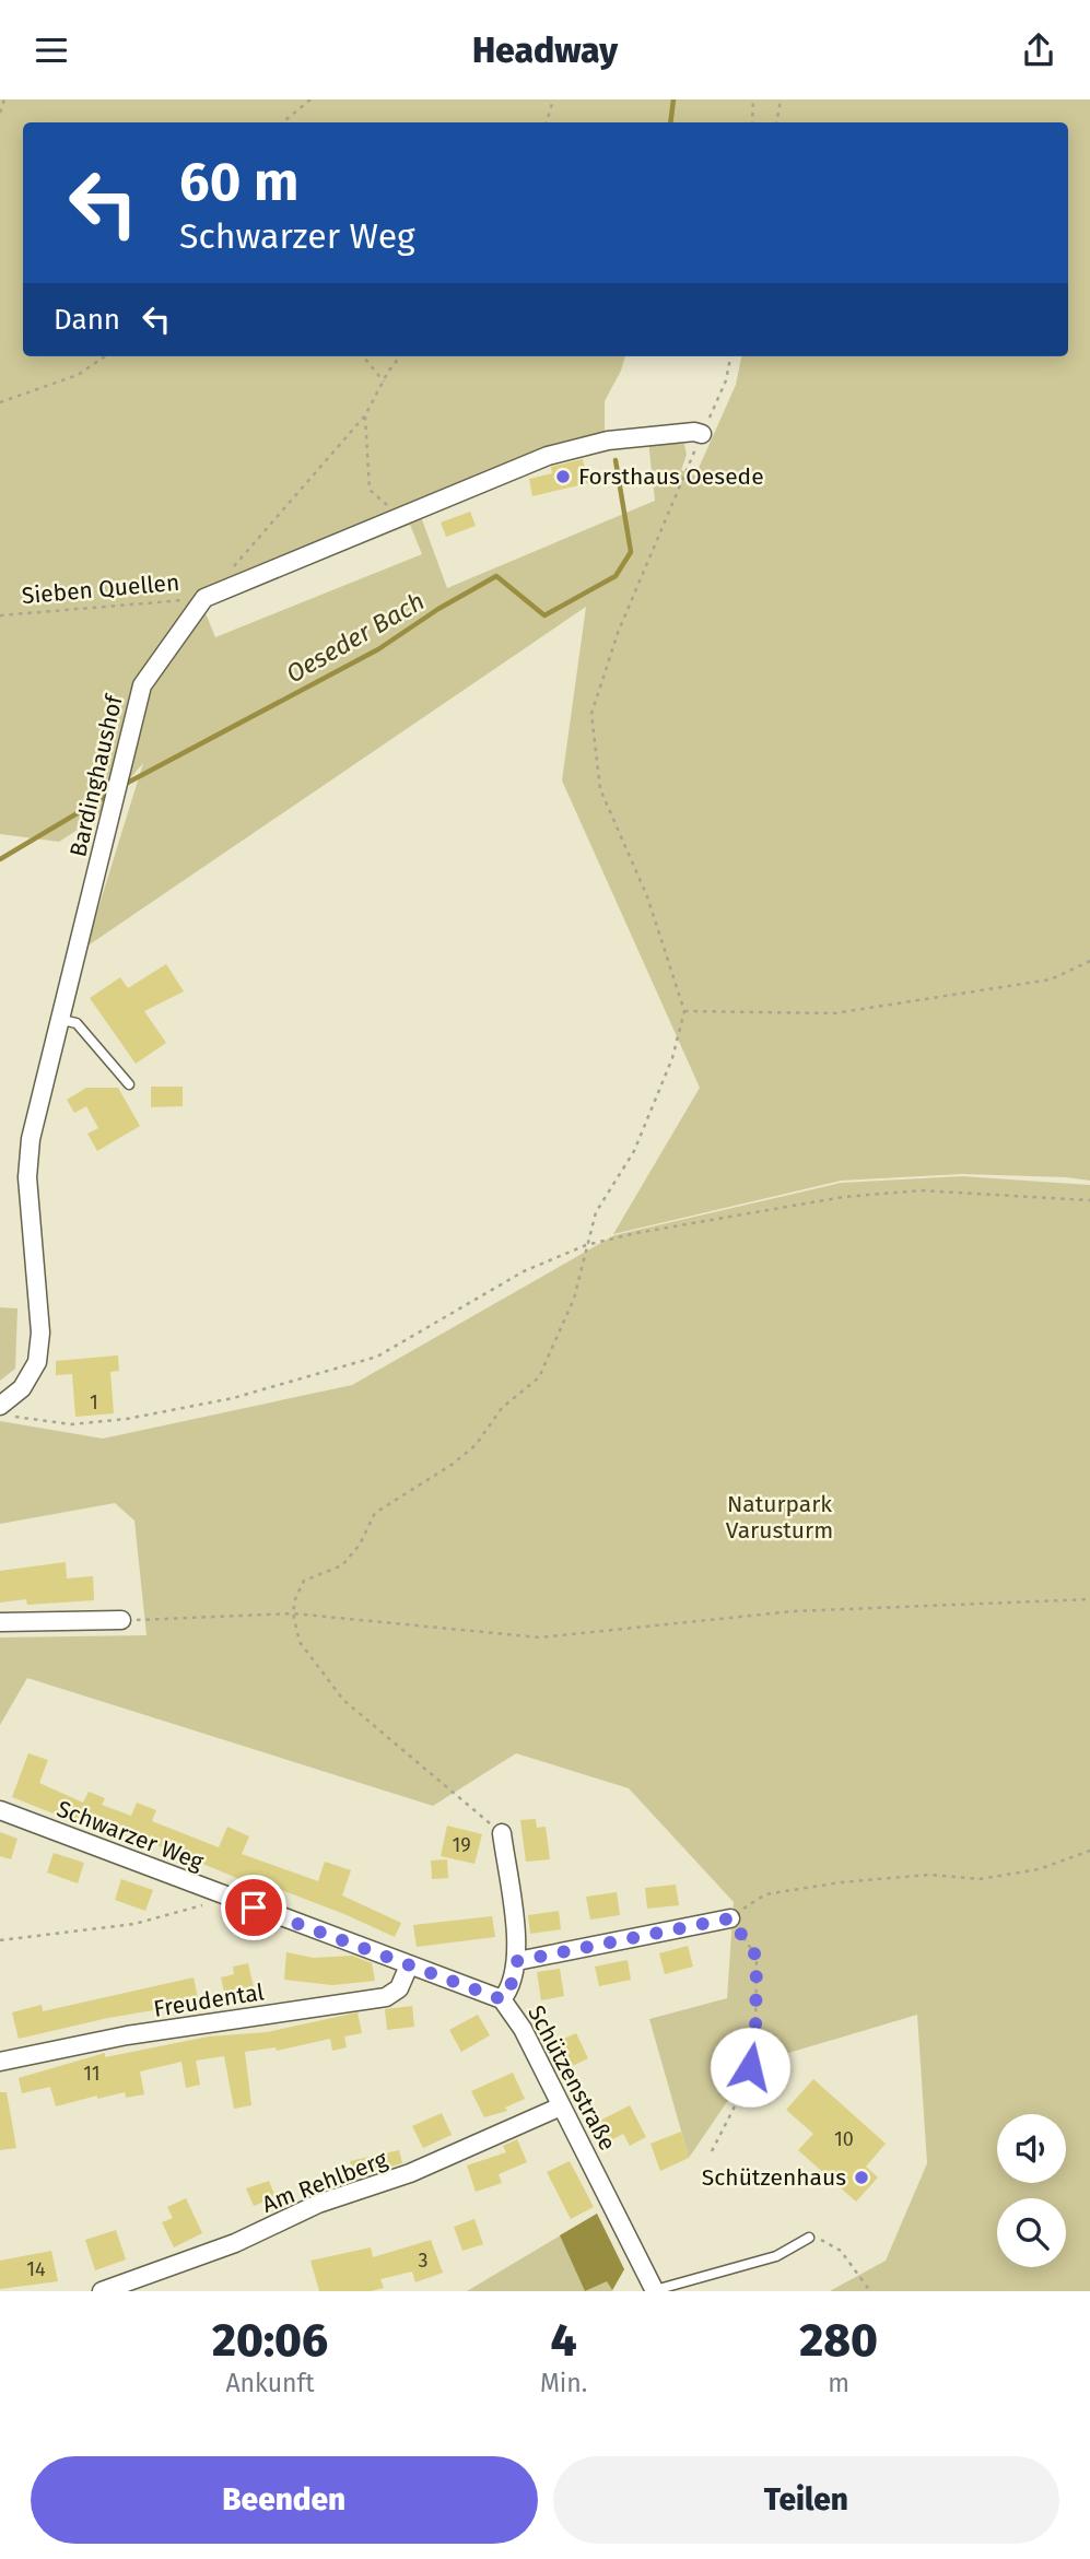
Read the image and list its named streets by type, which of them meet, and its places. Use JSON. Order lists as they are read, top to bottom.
{
  "streets": {
    "street": [
      "Bardinghaushof",
      "Schwarzer Weg",
      "Freudental",
      "Schützenstraße",
      "Am Rehlberg"
    ],
    "path": ["Sieben Quellen"]
  },
  "crossings": [
    ["Sieben Quellen", "Bardinghaushof"],
    ["Schwarzer Weg", "Freudental"],
    ["Schwarzer Weg", "Schützenstraße"],
    ["Schützenstraße", "Am Rehlberg"]
  ],
  "water": ["Oeseder Bach"],
  "parks": ["Naturpark Varusturm"],
  "places": ["Forsthaus Oesede", "Schützenhaus"],
  "house_numbers": [
    "1",
    "19",
    "11",
    "10",
    "3",
    "14"
  ],
  "page": {
    "header": "Headway",
    "turn": ["60 m", "Schwarzer Weg"],
    "then": "Dann",
    "eta": [
      "20:06",
      "Ankunft",
      "4",
      "Min.",
      "280",
      "m"
    ],
    "buttons": ["Beenden", "Teilen"]
  }
}
